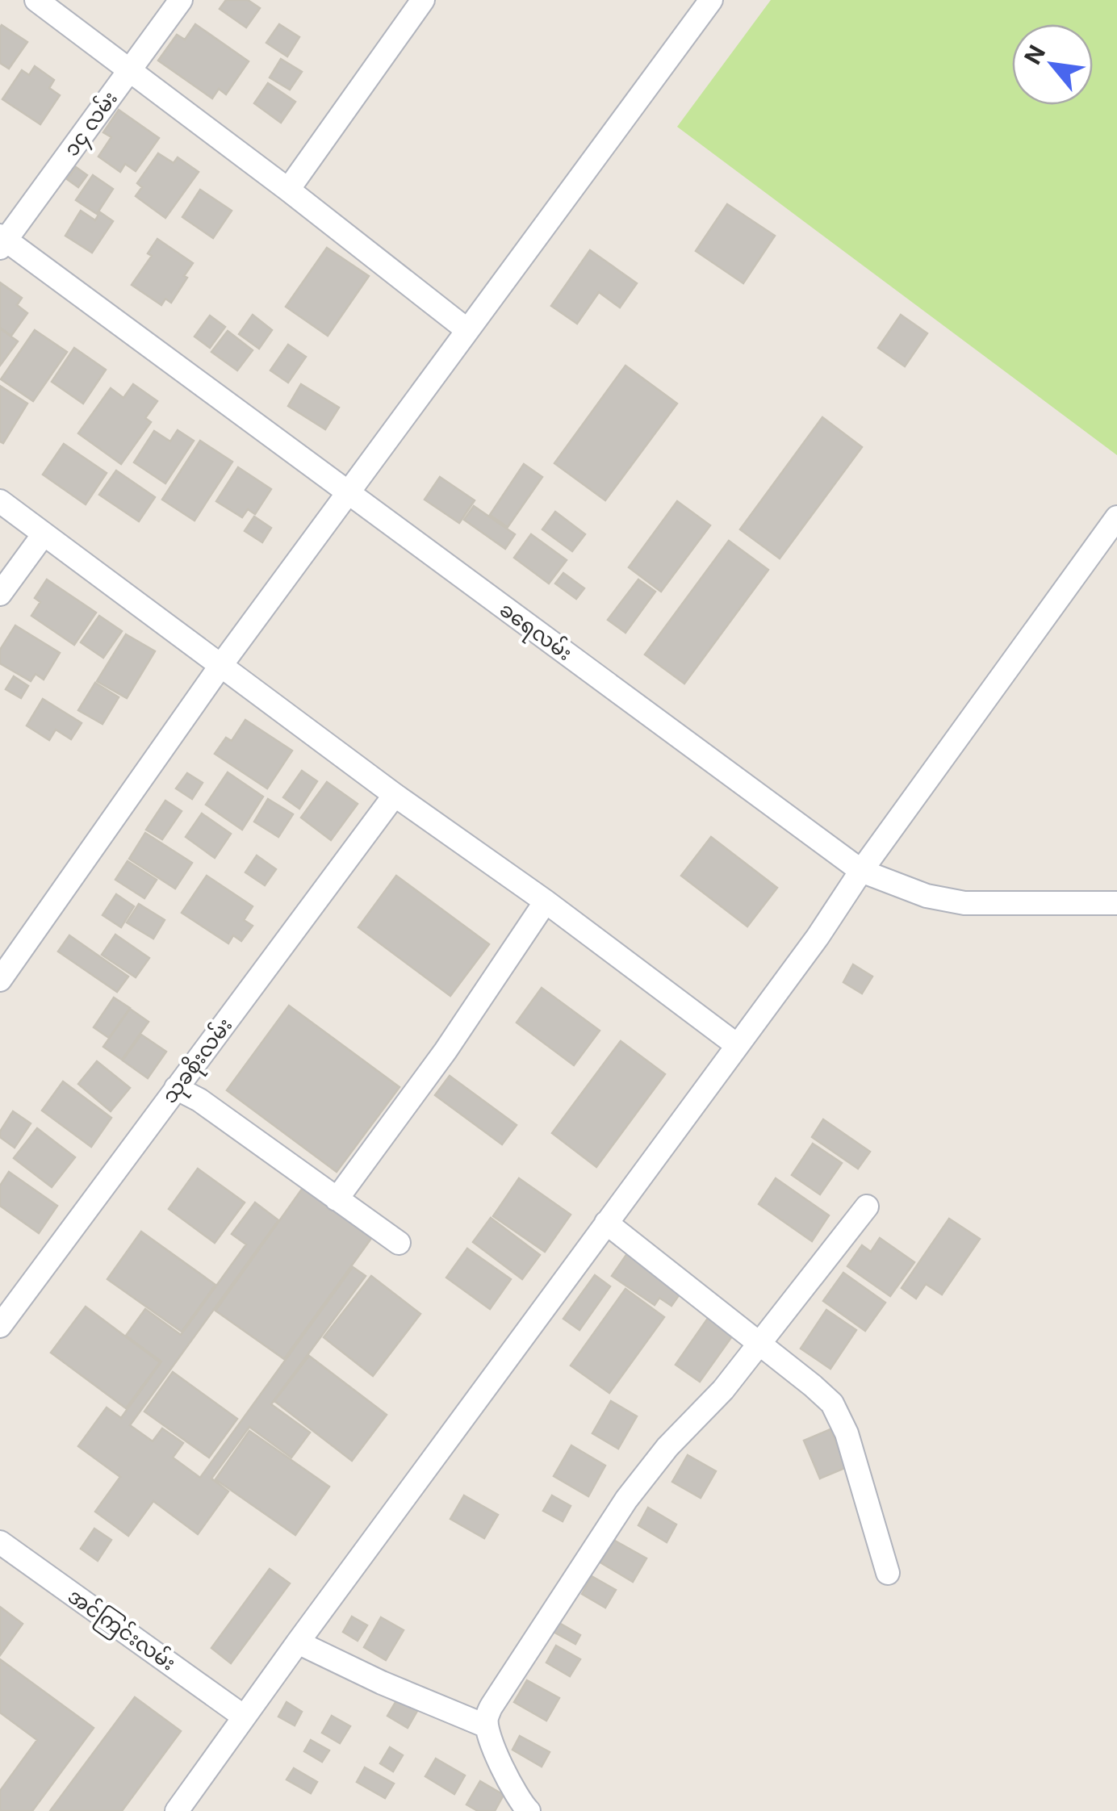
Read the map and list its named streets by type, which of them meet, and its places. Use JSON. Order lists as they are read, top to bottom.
{
  "streets": {
    "street": [
      "၁၄ လမ်း",
      "ခရေလမ်း",
      "သုခစိုးလမ်း",
      "အင်ကြင်းလမ်း"
    ]
  },
  "crossings": [
    ["၁၄ လမ်း", "ခရေလမ်း"]
  ],
  "north": "top left"
}
